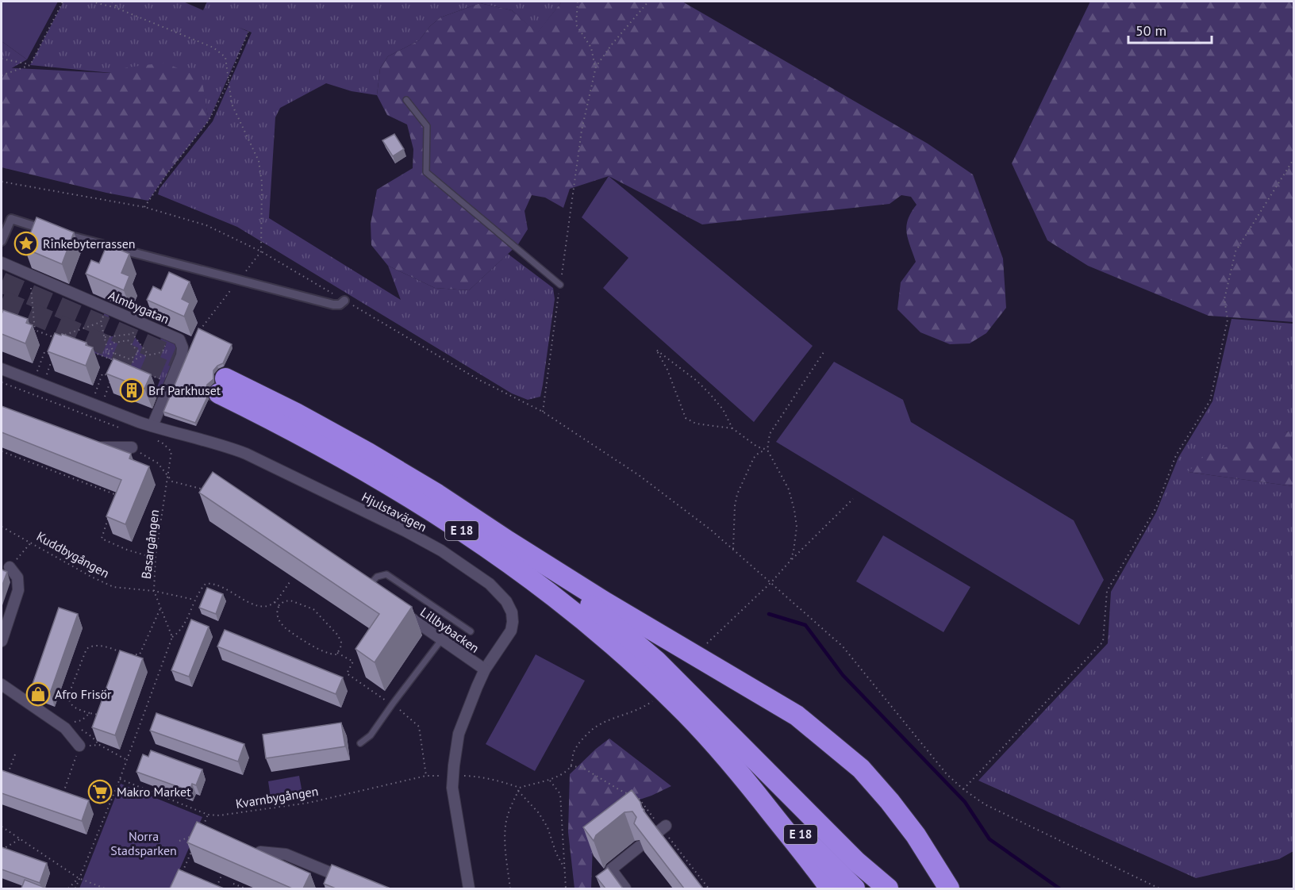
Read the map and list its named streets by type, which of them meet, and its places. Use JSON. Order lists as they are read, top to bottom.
{
  "streets": {
    "highway": ["E 18"],
    "street": ["Almbygatan", "Hjulstavägen", "Lillbybacken"],
    "path": ["Basargången", "Kuddbygången", "Kvarnbygången"]
  },
  "crossings": [
    ["Almbygatan", "Hjulstavägen"],
    ["Almbygatan", "Basargången"],
    ["Hjulstavägen", "Basargången"],
    ["Hjulstavägen", "Lillbybacken"],
    ["Basargången", "Kuddbygången"]
  ],
  "parks": ["Norra Stadsparken"],
  "places": {
    "place": ["Rinkebyterrassen"],
    "building": ["Brf Parkhuset"],
    "shop": ["Afro Frisör"],
    "supermarket": ["Makro Market"]
  },
  "scale_bar": "50 m"
}
